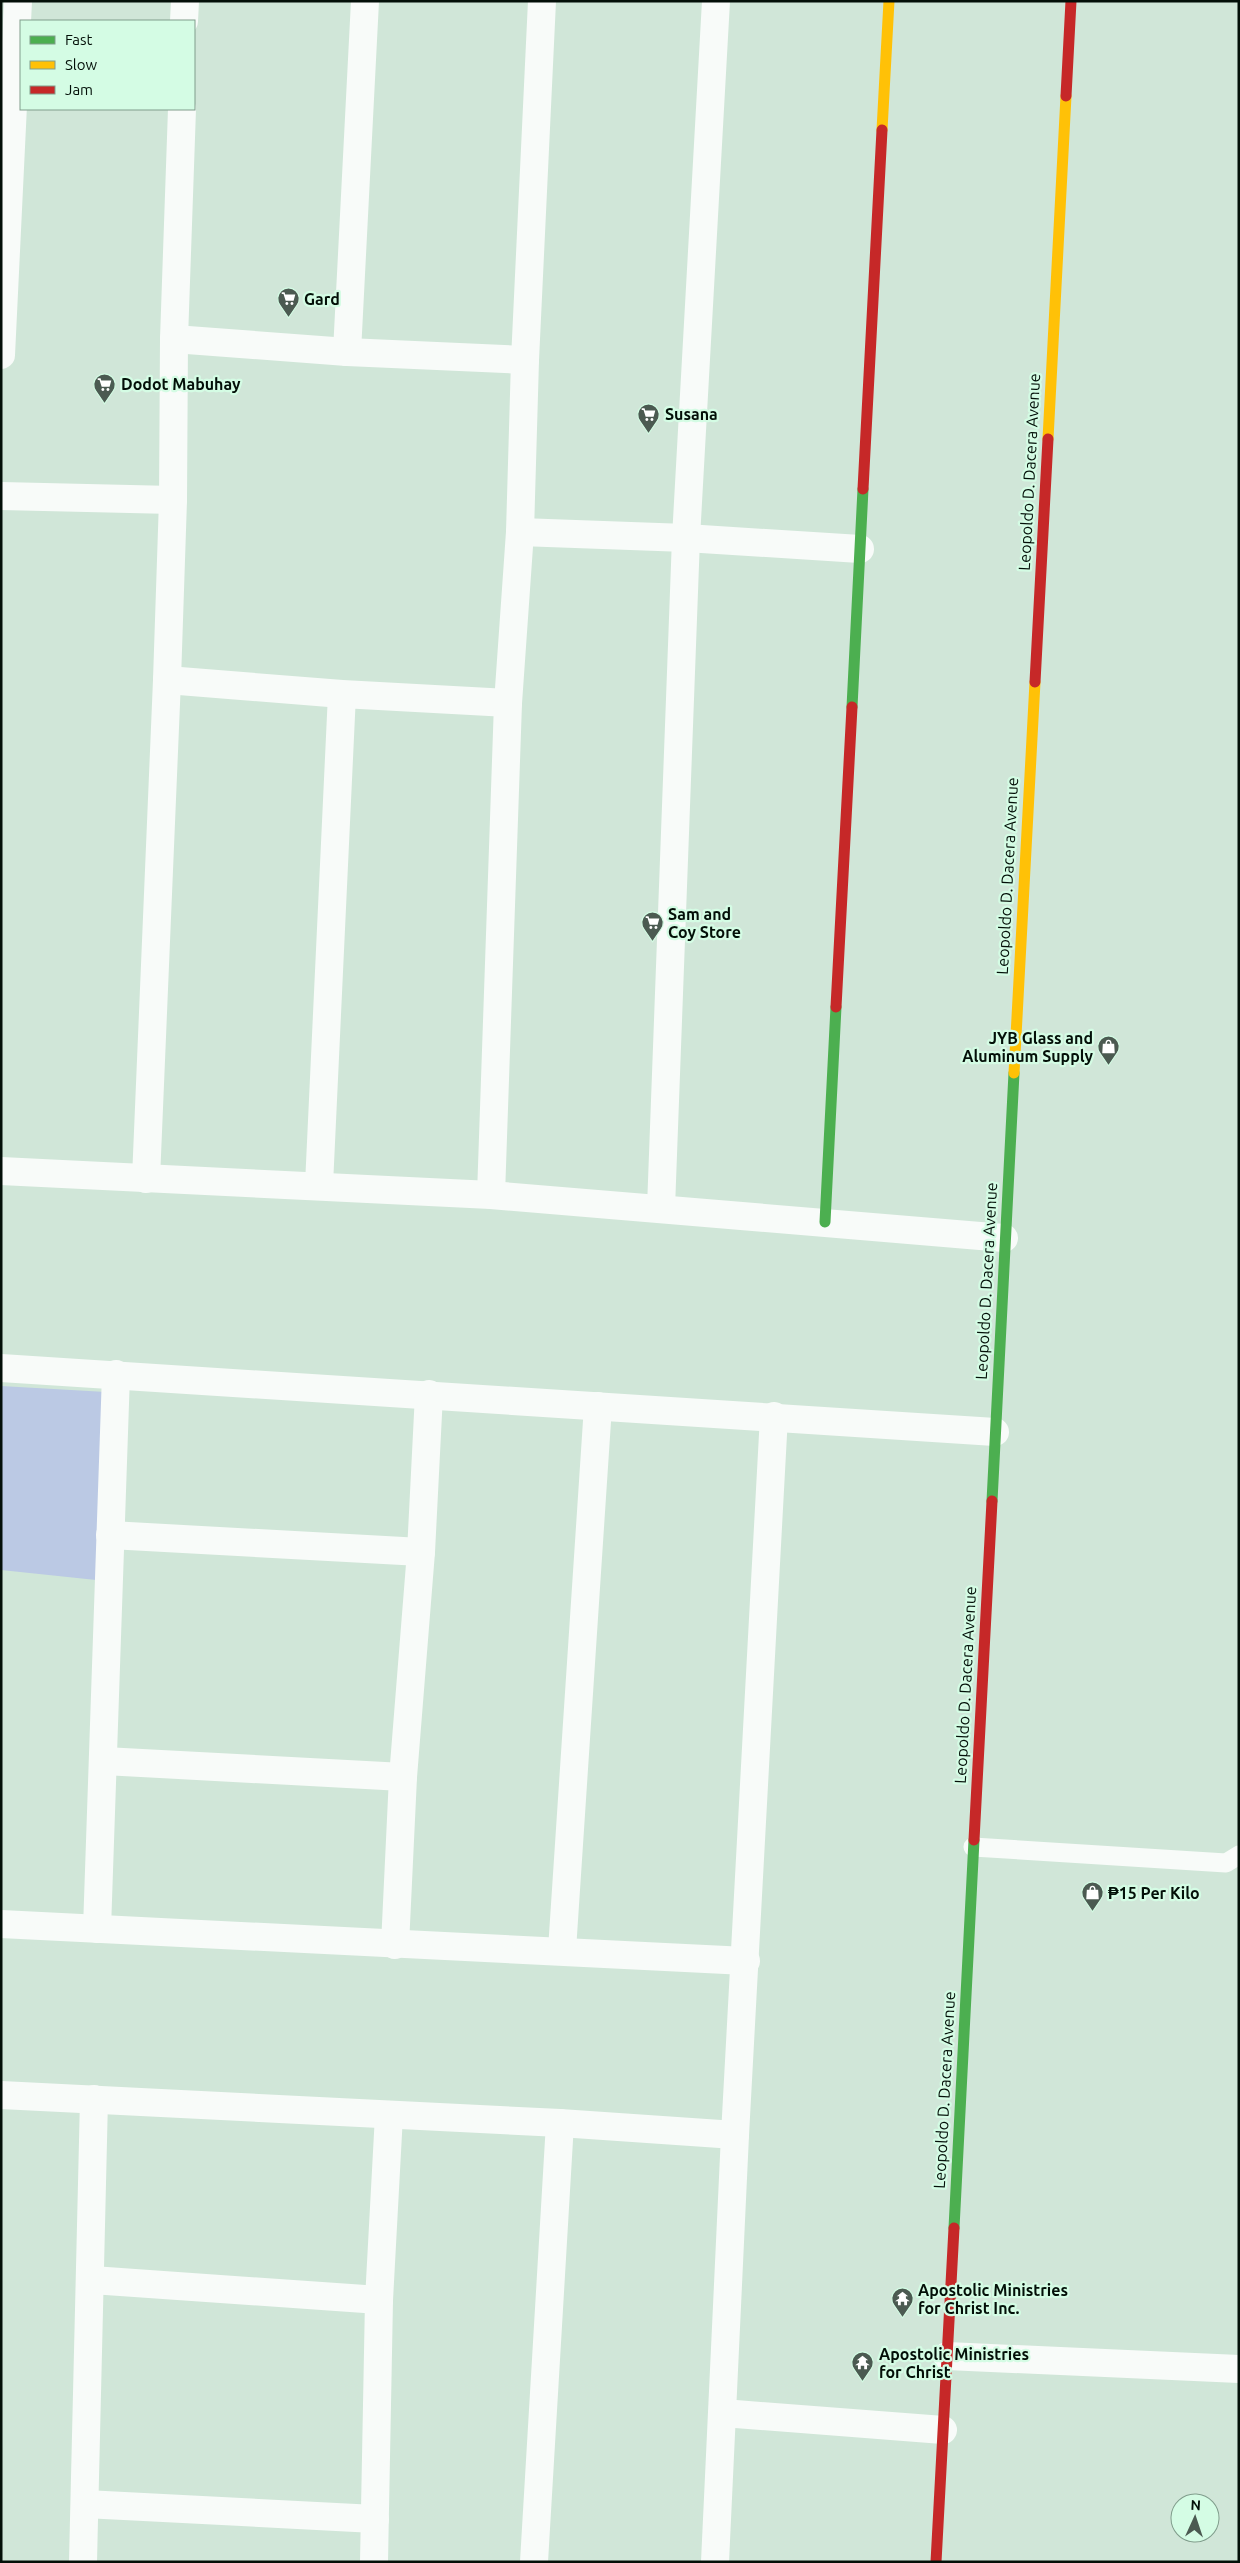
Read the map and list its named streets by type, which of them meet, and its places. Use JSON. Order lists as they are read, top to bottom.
{
  "streets": {
    "main road": ["Leopoldo D. Dacera Avenue"]
  },
  "places": {
    "supermarket": [
      "Gard",
      "Dodot Mabuhay",
      "Susana",
      "Sam and Coy Store"
    ],
    "shop": ["JYB Glass and Aluminum Supply", "₱15 Per Kilo"],
    "temple": ["Apostolic Ministries for Christ Inc.", "Apostolic Ministries for Christ"]
  },
  "legend": ["Fast", "Slow", "Jam"],
  "north": "top"
}
